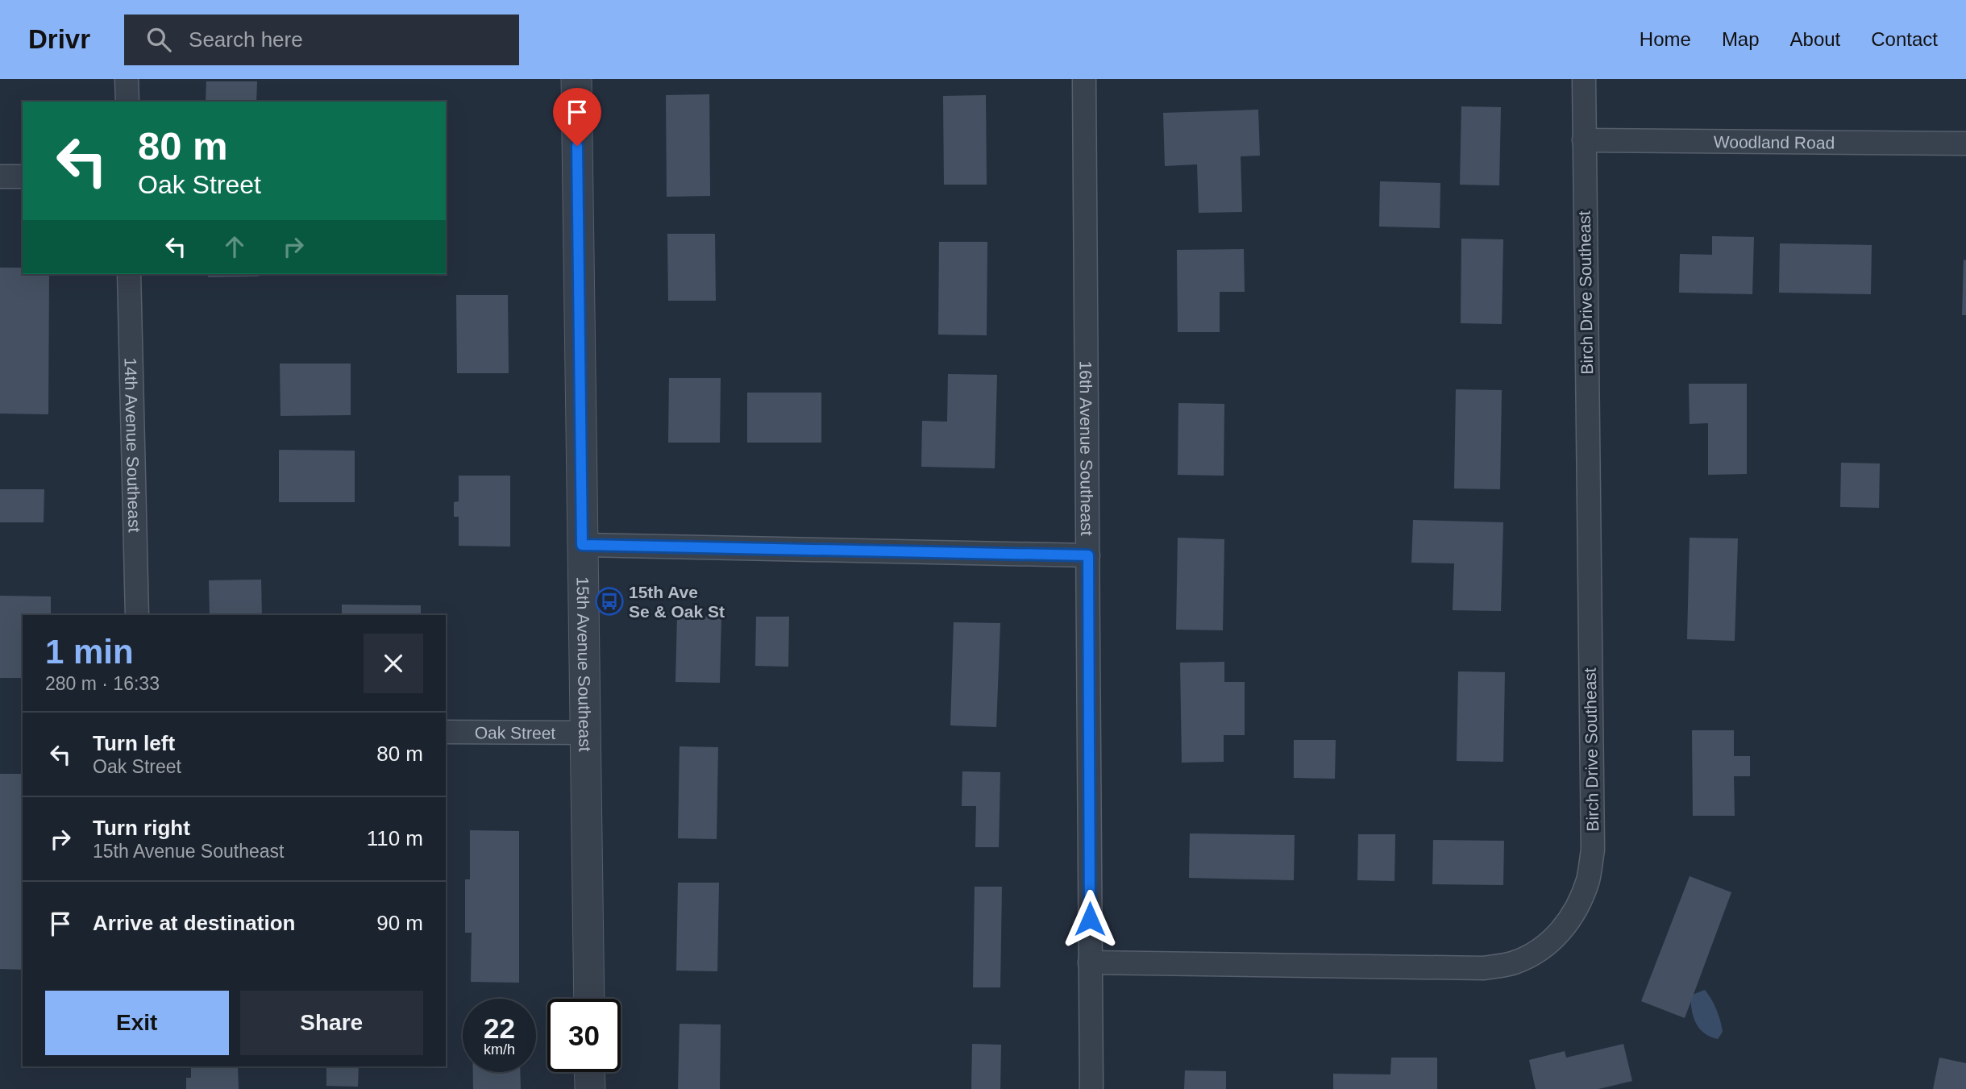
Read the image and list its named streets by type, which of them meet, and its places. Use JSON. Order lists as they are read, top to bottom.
{
  "streets": {
    "street": [
      "Woodland Road",
      "Birch Drive Southeast",
      "14th Avenue Southeast",
      "16th Avenue Southeast",
      "15th Avenue Southeast",
      "Oak Street"
    ]
  },
  "crossings": [
    ["Woodland Road", "Birch Drive Southeast"],
    ["Birch Drive Southeast", "16th Avenue Southeast"],
    ["15th Avenue Southeast", "Oak Street"]
  ],
  "places": {
    "bus stop": ["15th Ave Se & Oak St"]
  },
  "page": {
    "header": "Drivr",
    "search": "Search here",
    "nav": [
      "Home",
      "Map",
      "About",
      "Contact"
    ],
    "turn": ["80 m", "Oak Street"],
    "heading": ["1 min", "280 m · 16:33"],
    "list": [
      {
        "name": "Turn left",
        "note": "Oak Street",
        "value": "80 m"
      },
      {
        "name": "Turn right",
        "note": "15th Avenue Southeast",
        "value": "110 m"
      },
      {
        "name": "Arrive at destination",
        "value": "90 m"
      }
    ],
    "buttons": ["Exit", "Share"],
    "speed": "22 km/h",
    "limit": "30"
  }
}
